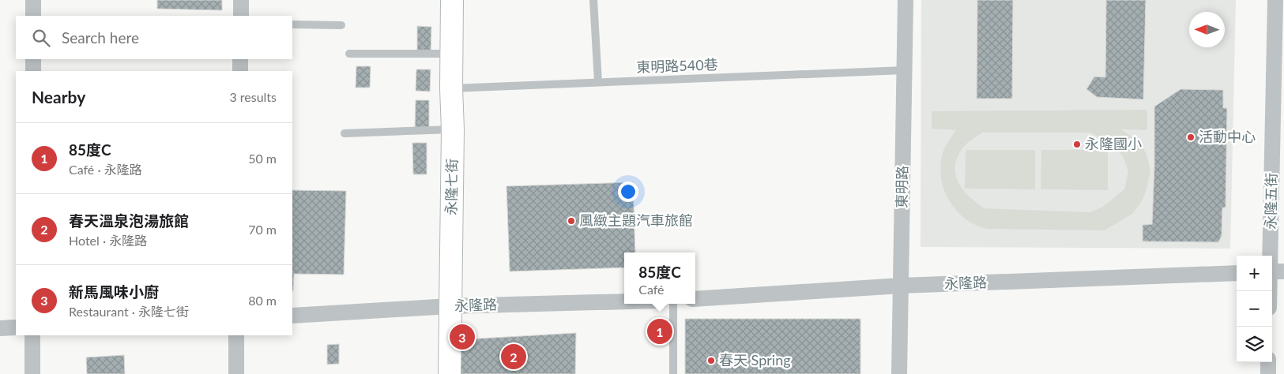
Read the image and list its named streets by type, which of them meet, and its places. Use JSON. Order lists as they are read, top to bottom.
{
  "streets": {
    "street": [
      "永隆七街",
      "東明路",
      "永隆五街",
      "永隆路"
    ],
    "lane": ["東明路540巷"]
  },
  "crossings": [
    ["東明路540巷", "永隆七街"],
    ["東明路540巷", "東明路"],
    ["永隆七街", "永隆路"],
    ["東明路", "永隆路"]
  ],
  "places": [
    "活動中心",
    "永隆國小",
    "風緻主題汽車旅館",
    "春天 Spring"
  ],
  "north": "left",
  "page": {
    "search": "Search here",
    "heading": ["Nearby", "3 results"],
    "list": [
      {
        "mark": "1",
        "name": "85度C",
        "note": "Café · 永隆路",
        "value": "50 m"
      },
      {
        "mark": "2",
        "name": "春天溫泉泡湯旅館",
        "note": "Hotel · 永隆路",
        "value": "70 m"
      },
      {
        "mark": "3",
        "name": "新馬風味小廚",
        "note": "Restaurant · 永隆七街",
        "value": "80 m"
      }
    ],
    "popup": ["85度C", "Café"],
    "map_buttons": ["+", "−"],
    "pins": ["1", "3", "2"]
  }
}
